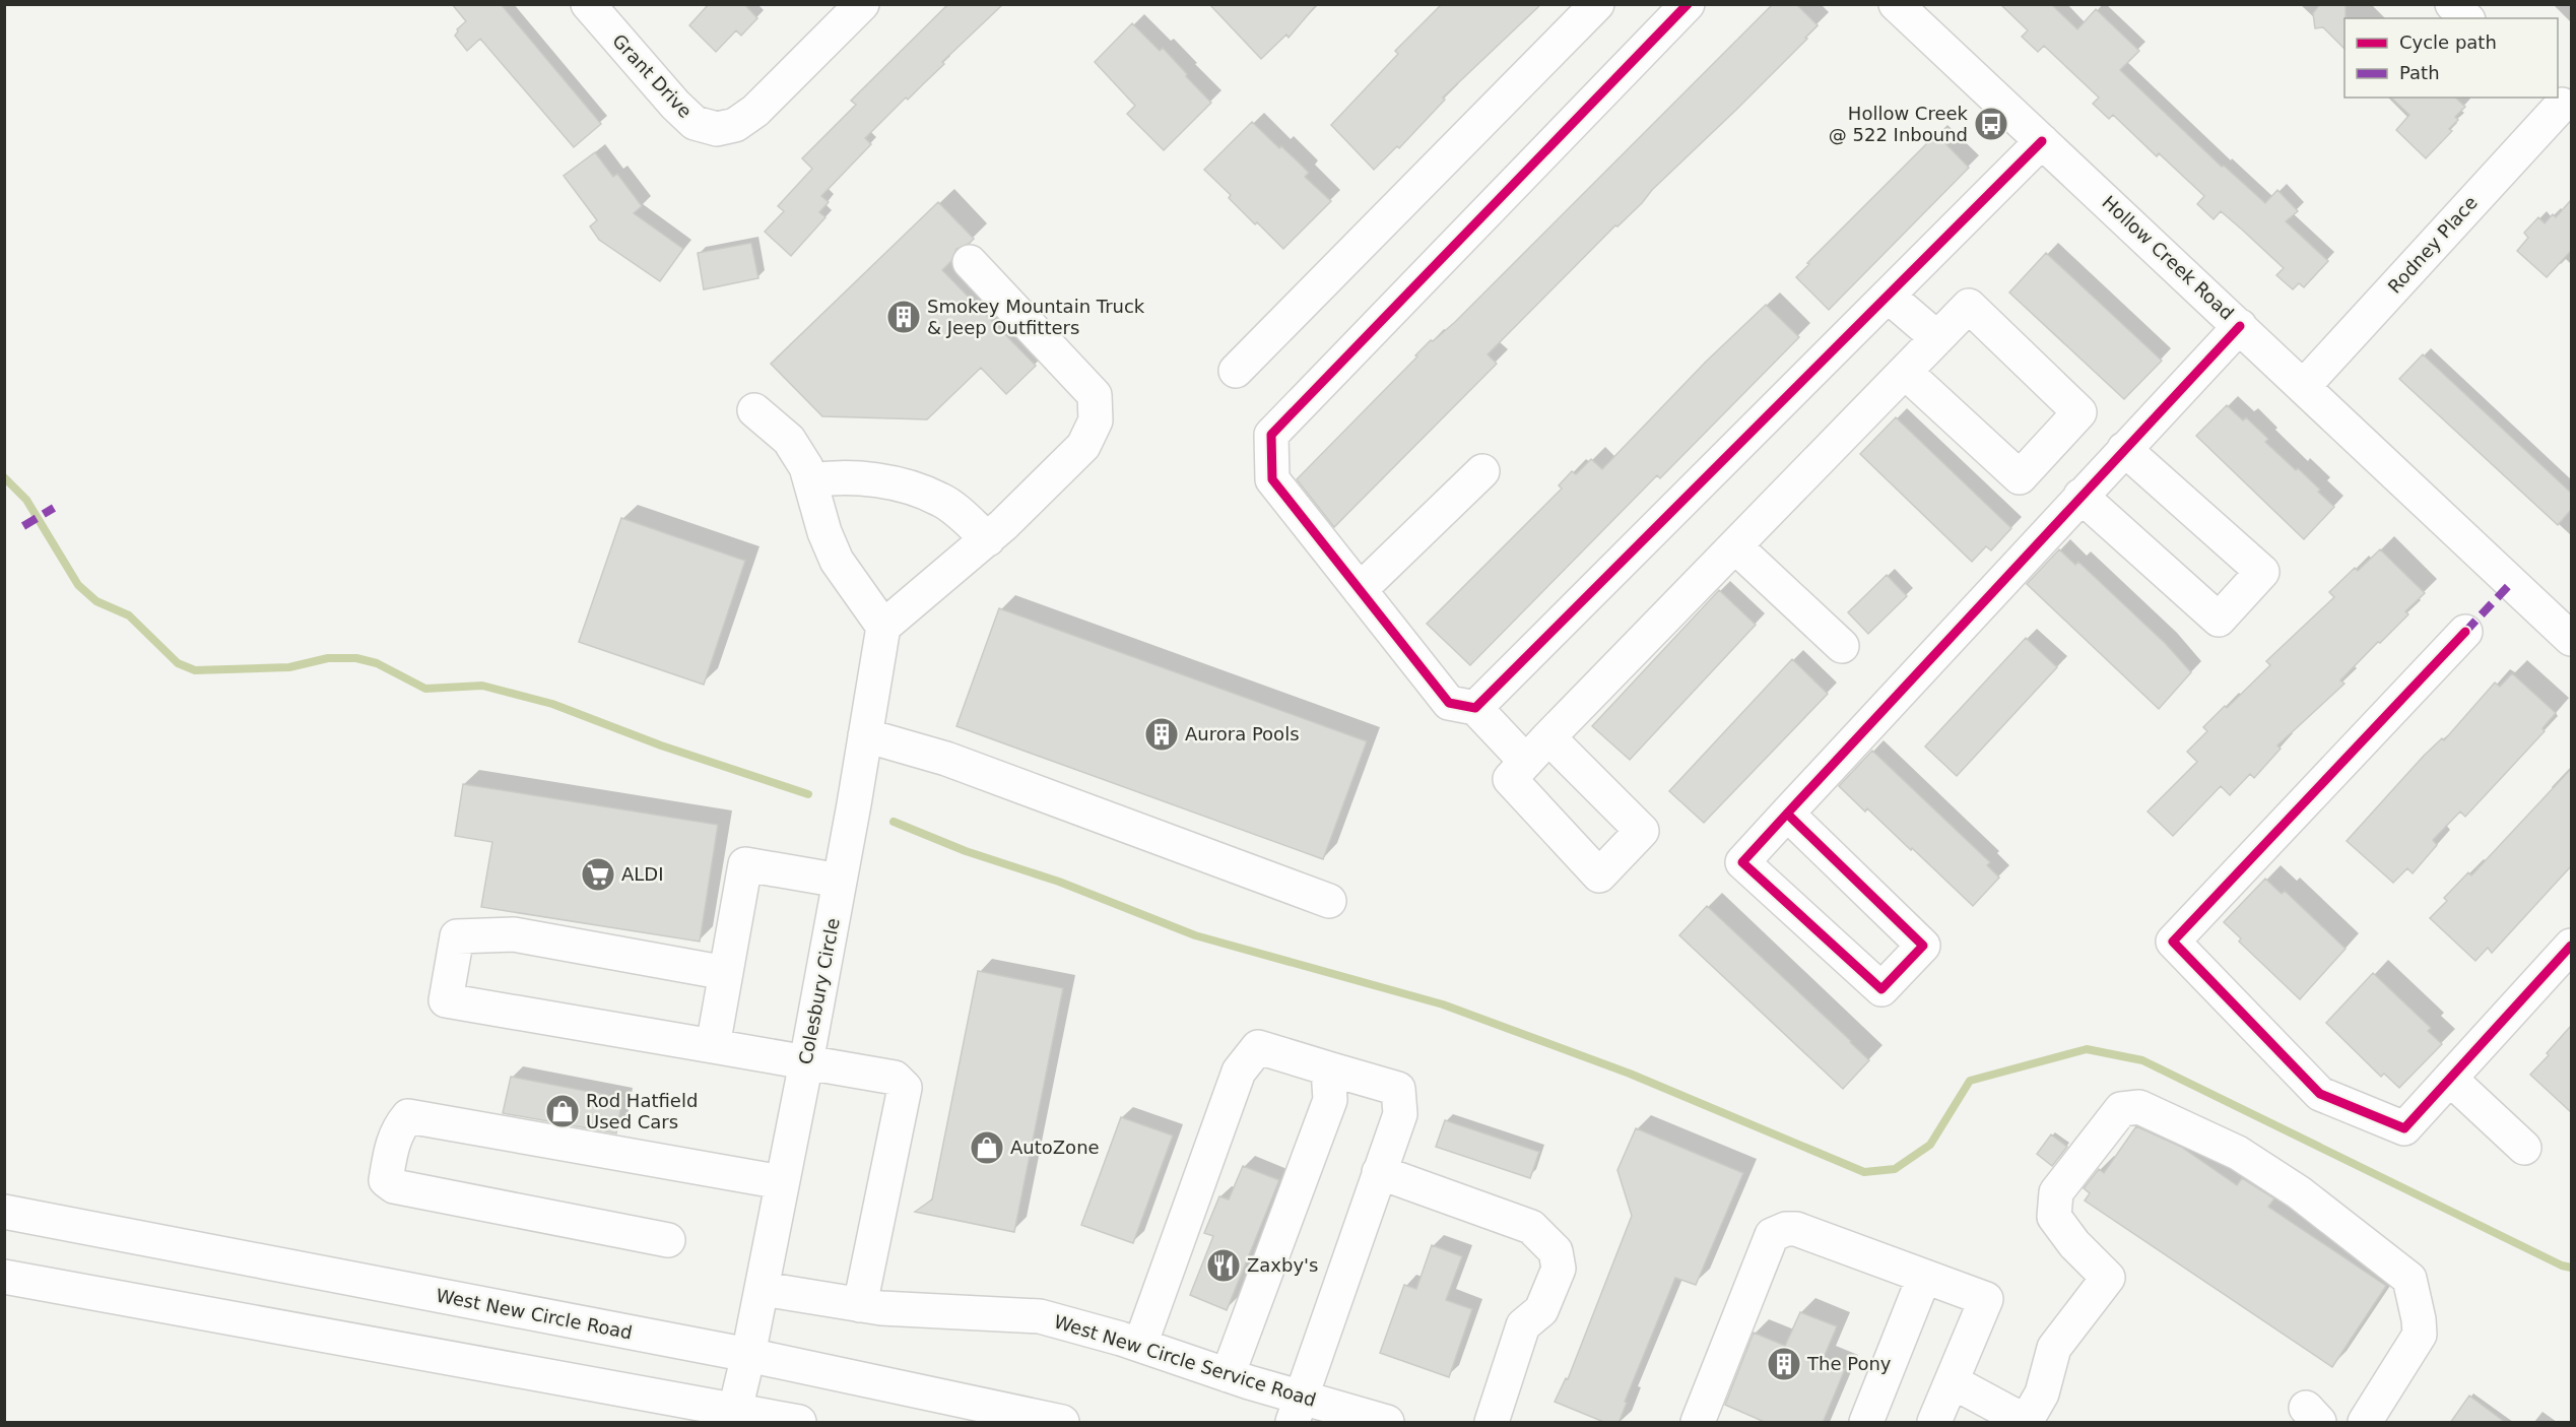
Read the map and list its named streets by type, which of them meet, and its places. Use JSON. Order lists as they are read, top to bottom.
{
  "streets": {
    "main road": [
      "Grant Drive",
      "Rodney Place",
      "Hollow Creek Road",
      "Colesbury Circle",
      "West New Circle Road",
      "West New Circle Service Road"
    ]
  },
  "crossings": [
    ["Rodney Place", "Hollow Creek Road"],
    ["Colesbury Circle", "West New Circle Road"],
    ["Colesbury Circle", "West New Circle Service Road"]
  ],
  "places": {
    "bus stop": ["Hollow Creek @ 522 Inbound"],
    "building": ["Smokey Mountain Truck & Jeep Outfitters", "Aurora Pools", "The Pony"],
    "supermarket": ["ALDI"],
    "shop": ["Rod Hatfield Used Cars", "AutoZone"],
    "restaurant": ["Zaxby's"]
  },
  "legend": ["Cycle path", "Path"]
}
